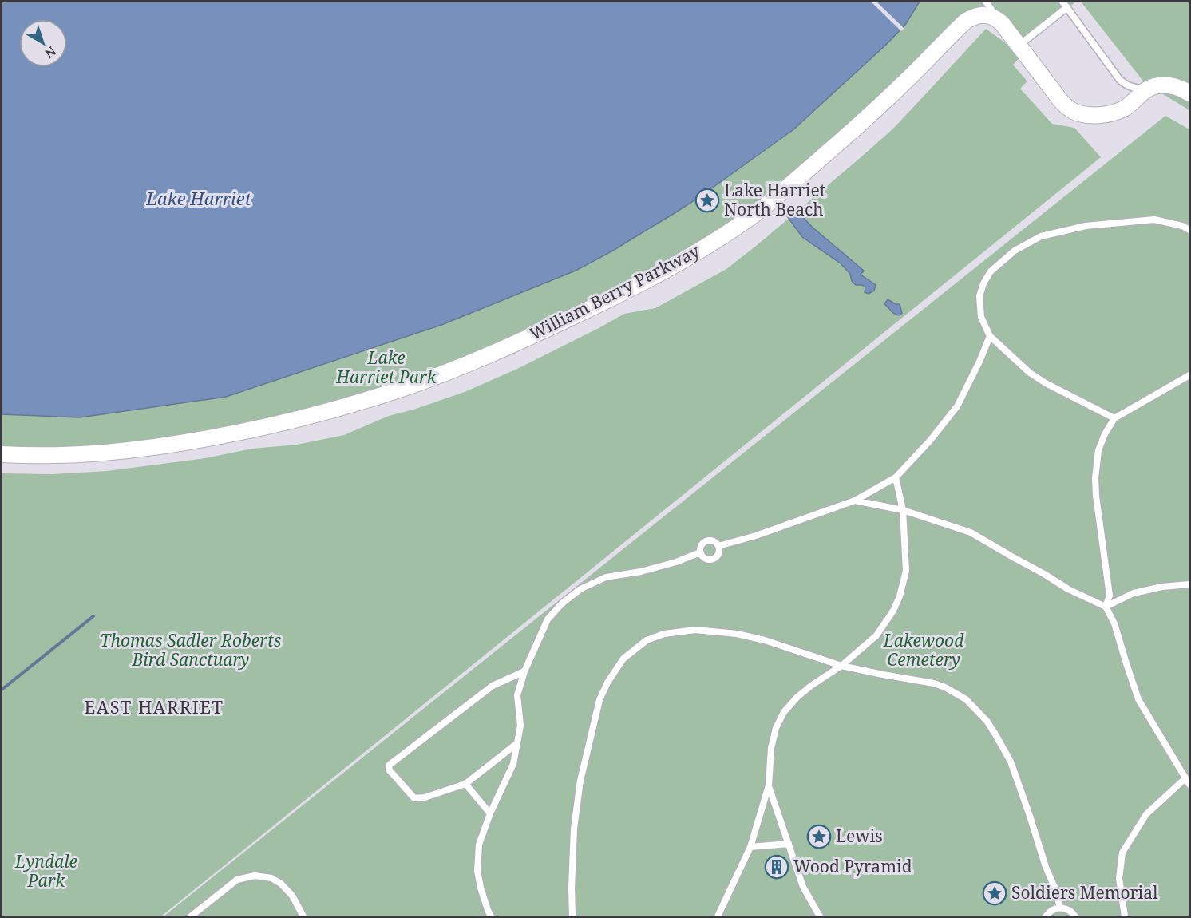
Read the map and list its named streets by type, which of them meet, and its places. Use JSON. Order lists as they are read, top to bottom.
{
  "streets": {
    "street": ["William Berry Parkway"]
  },
  "districts": ["EAST HARRIET"],
  "water": ["Lake Harriet"],
  "parks": [
    "Lake Harriet Park",
    "Thomas Sadler Roberts Bird Sanctuary",
    "Lakewood Cemetery",
    "Lyndale Park"
  ],
  "places": {
    "place": ["Lake Harriet North Beach", "Lewis", "Soldiers Memorial"],
    "building": ["Wood Pyramid"]
  },
  "north": "bottom right"
}
